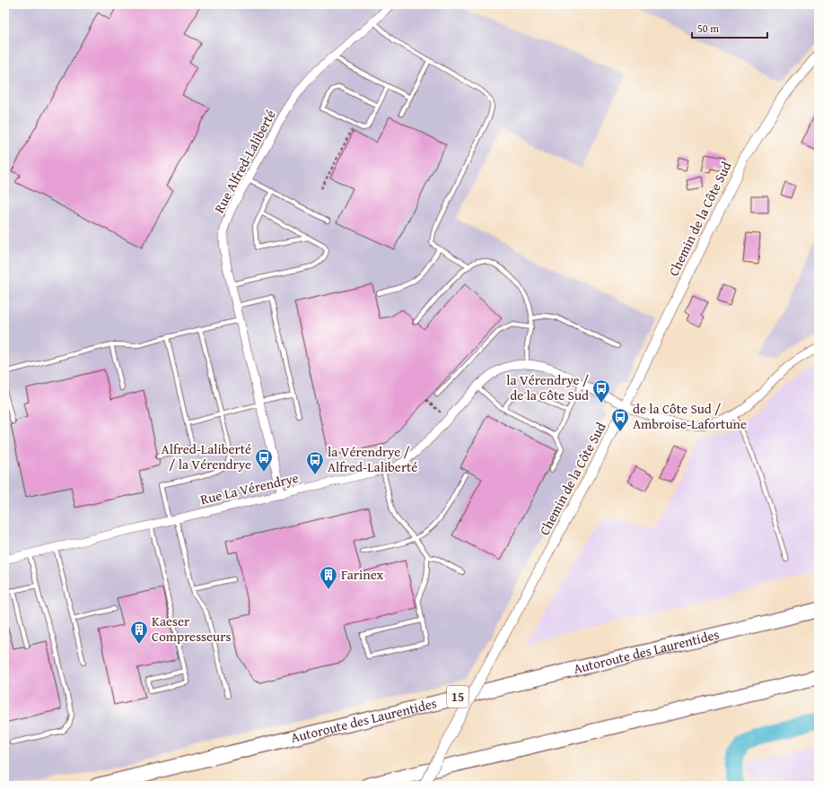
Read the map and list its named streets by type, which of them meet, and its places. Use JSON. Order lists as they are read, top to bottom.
{
  "streets": {
    "highway": ["Autoroute des Laurentides", "15"],
    "street": ["Rue Alfred-Laliberté", "Chemin de la Côte Sud", "Rue La Vérendrye"]
  },
  "crossings": [
    ["Rue Alfred-Laliberté", "Rue La Vérendrye"],
    ["Chemin de la Côte Sud", "Rue La Vérendrye"]
  ],
  "places": {
    "bus stop": [
      "la Vérendrye / de la Côte Sud",
      "de la Côte Sud / Ambroise-Lafortune",
      "Alfred-Laliberté / la Vérendrye",
      "la Vérendrye / Alfred-Laliberté"
    ],
    "building": ["Farinex", "Kaeser Compresseurs"]
  },
  "scale_bar": "50 m"
}
